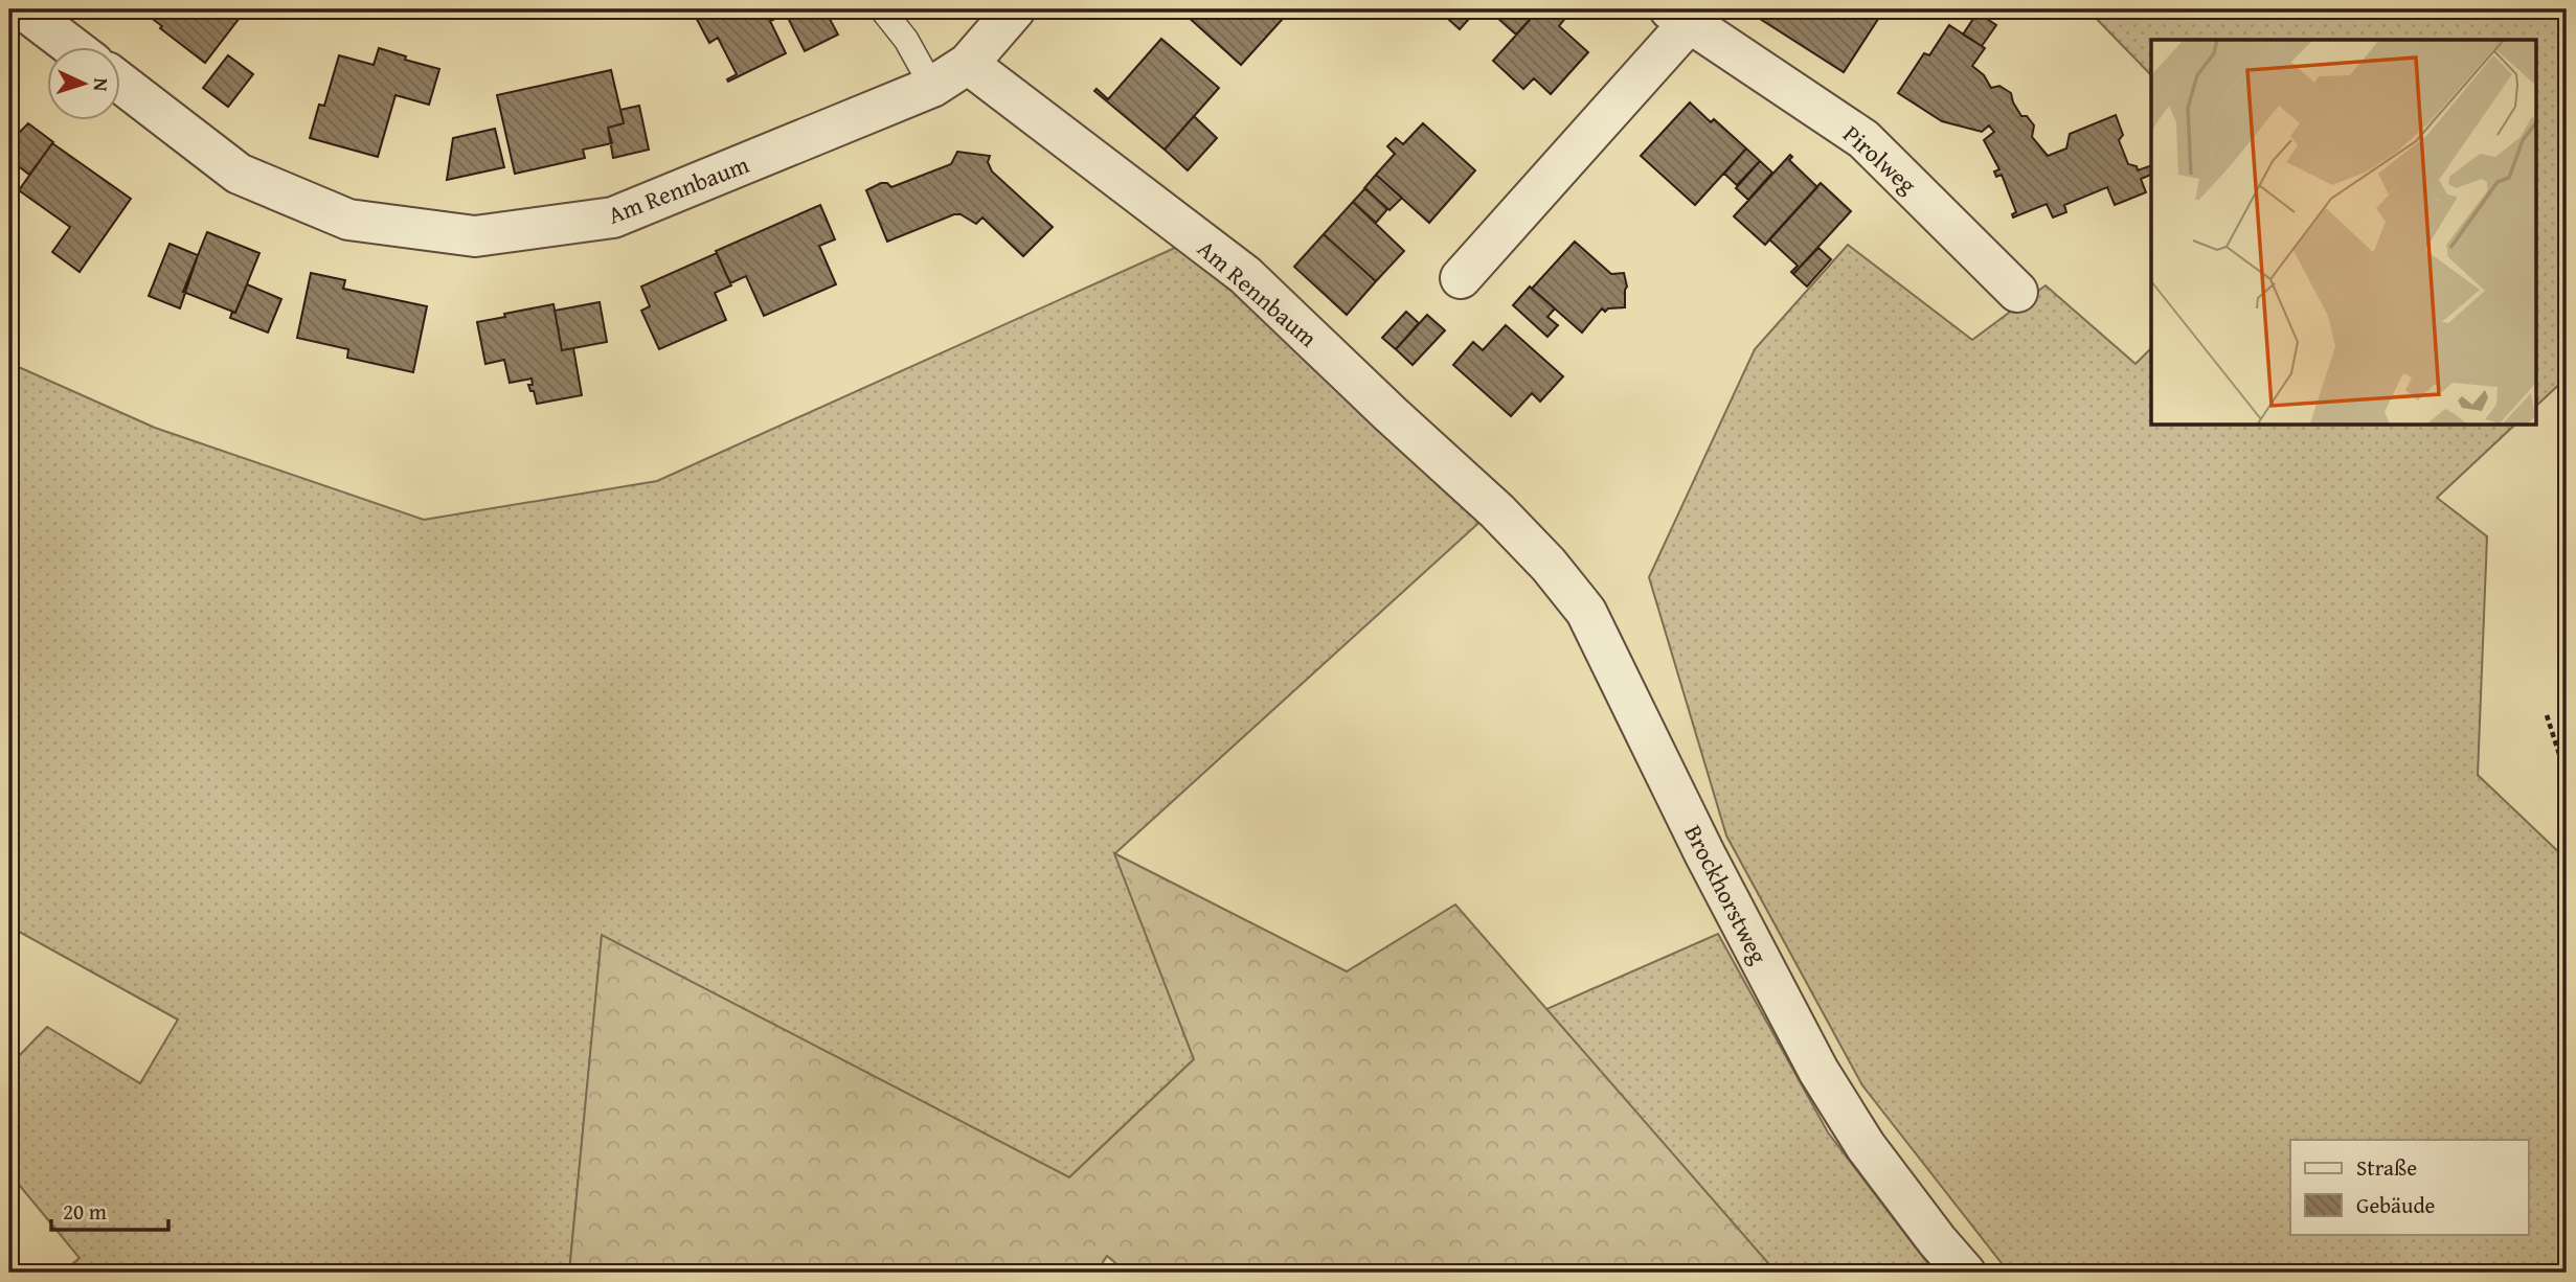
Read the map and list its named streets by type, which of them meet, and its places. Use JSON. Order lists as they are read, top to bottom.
{
  "streets": {
    "street": ["Pirolweg", "Am Rennbaum", "Brockhorstweg"]
  },
  "crossings": [
    ["Am Rennbaum", "Brockhorstweg"]
  ],
  "legend": ["Straße", "Gebäude"],
  "scale_bar": "20 m",
  "north": "right"
}
